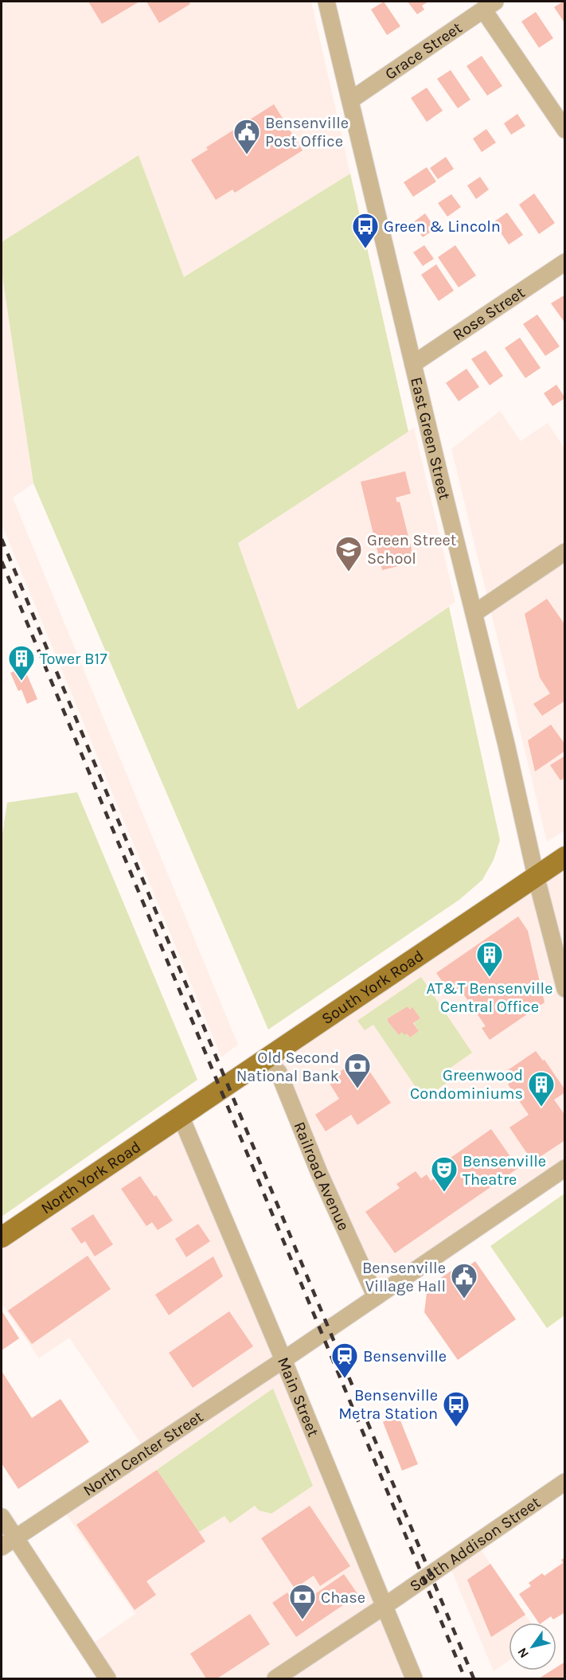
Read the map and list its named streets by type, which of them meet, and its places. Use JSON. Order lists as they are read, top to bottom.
{
  "streets": {
    "main road": ["South York Road", "North York Road"],
    "street": [
      "Grace Street",
      "Rose Street",
      "East Green Street",
      "Railroad Avenue",
      "Main Street",
      "North Center Street",
      "South Addison Street"
    ]
  },
  "crossings": [
    ["Grace Street", "East Green Street"],
    ["Rose Street", "East Green Street"],
    ["East Green Street", "South York Road"],
    ["South York Road", "Railroad Avenue"],
    ["South York Road", "North York Road"],
    ["South York Road", "Main Street"],
    ["Railroad Avenue", "North Center Street"],
    ["North York Road", "Main Street"],
    ["Main Street", "North Center Street"],
    ["Main Street", "South Addison Street"]
  ],
  "places": {
    "public building": ["Bensenville Post Office", "Bensenville Village Hall"],
    "bus stop": ["Green & Lincoln", "Bensenville Metra Station"],
    "school or university": ["Green Street School"],
    "building": ["Tower B17", "AT&T Bensenville Central Office", "Greenwood Condominiums"],
    "bank": ["Old Second National Bank", "Chase"],
    "theatre": ["Bensenville Theatre"],
    "station": ["Bensenville"]
  },
  "north": "bottom left"
}
